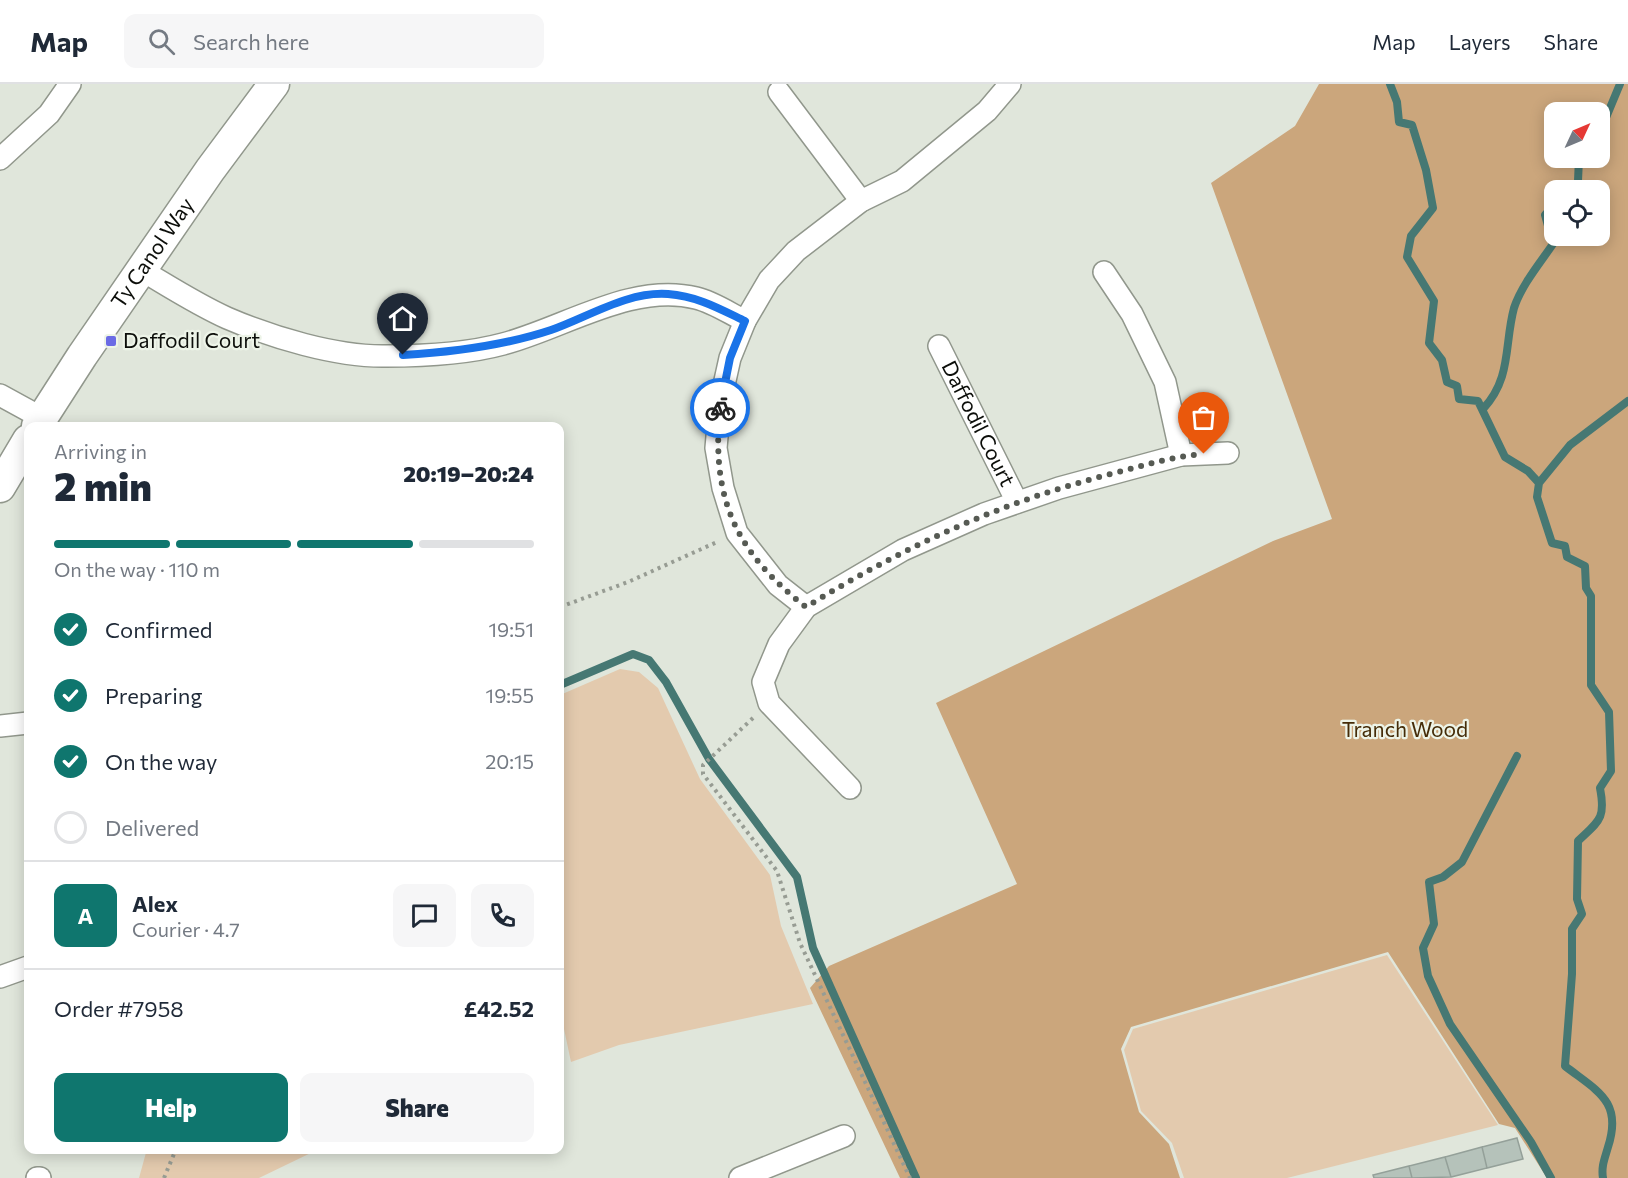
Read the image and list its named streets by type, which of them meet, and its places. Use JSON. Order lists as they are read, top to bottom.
{
  "streets": {
    "street": ["Ty Canol Way", "Daffodil Court"]
  },
  "parks": ["Tranch Wood"],
  "places": {
    "transit": ["Daffodil Court"]
  },
  "north": "top right",
  "page": {
    "header": "Map",
    "search": "Search here",
    "nav": ["Map", "Layers", "Share"],
    "heading": ["2 min", "Arriving in", "20:19–20:24"],
    "panel": [
      "Alex",
      "Courier · 4.7",
      "Order #7958",
      "£42.52"
    ],
    "bar": "On the way · 110 m",
    "list": [
      ["Confirmed", "19:51"],
      ["Preparing", "19:55"],
      ["On the way", "20:15"],
      "Delivered"
    ],
    "round": "A",
    "buttons": ["Help", "Share"]
  }
}
